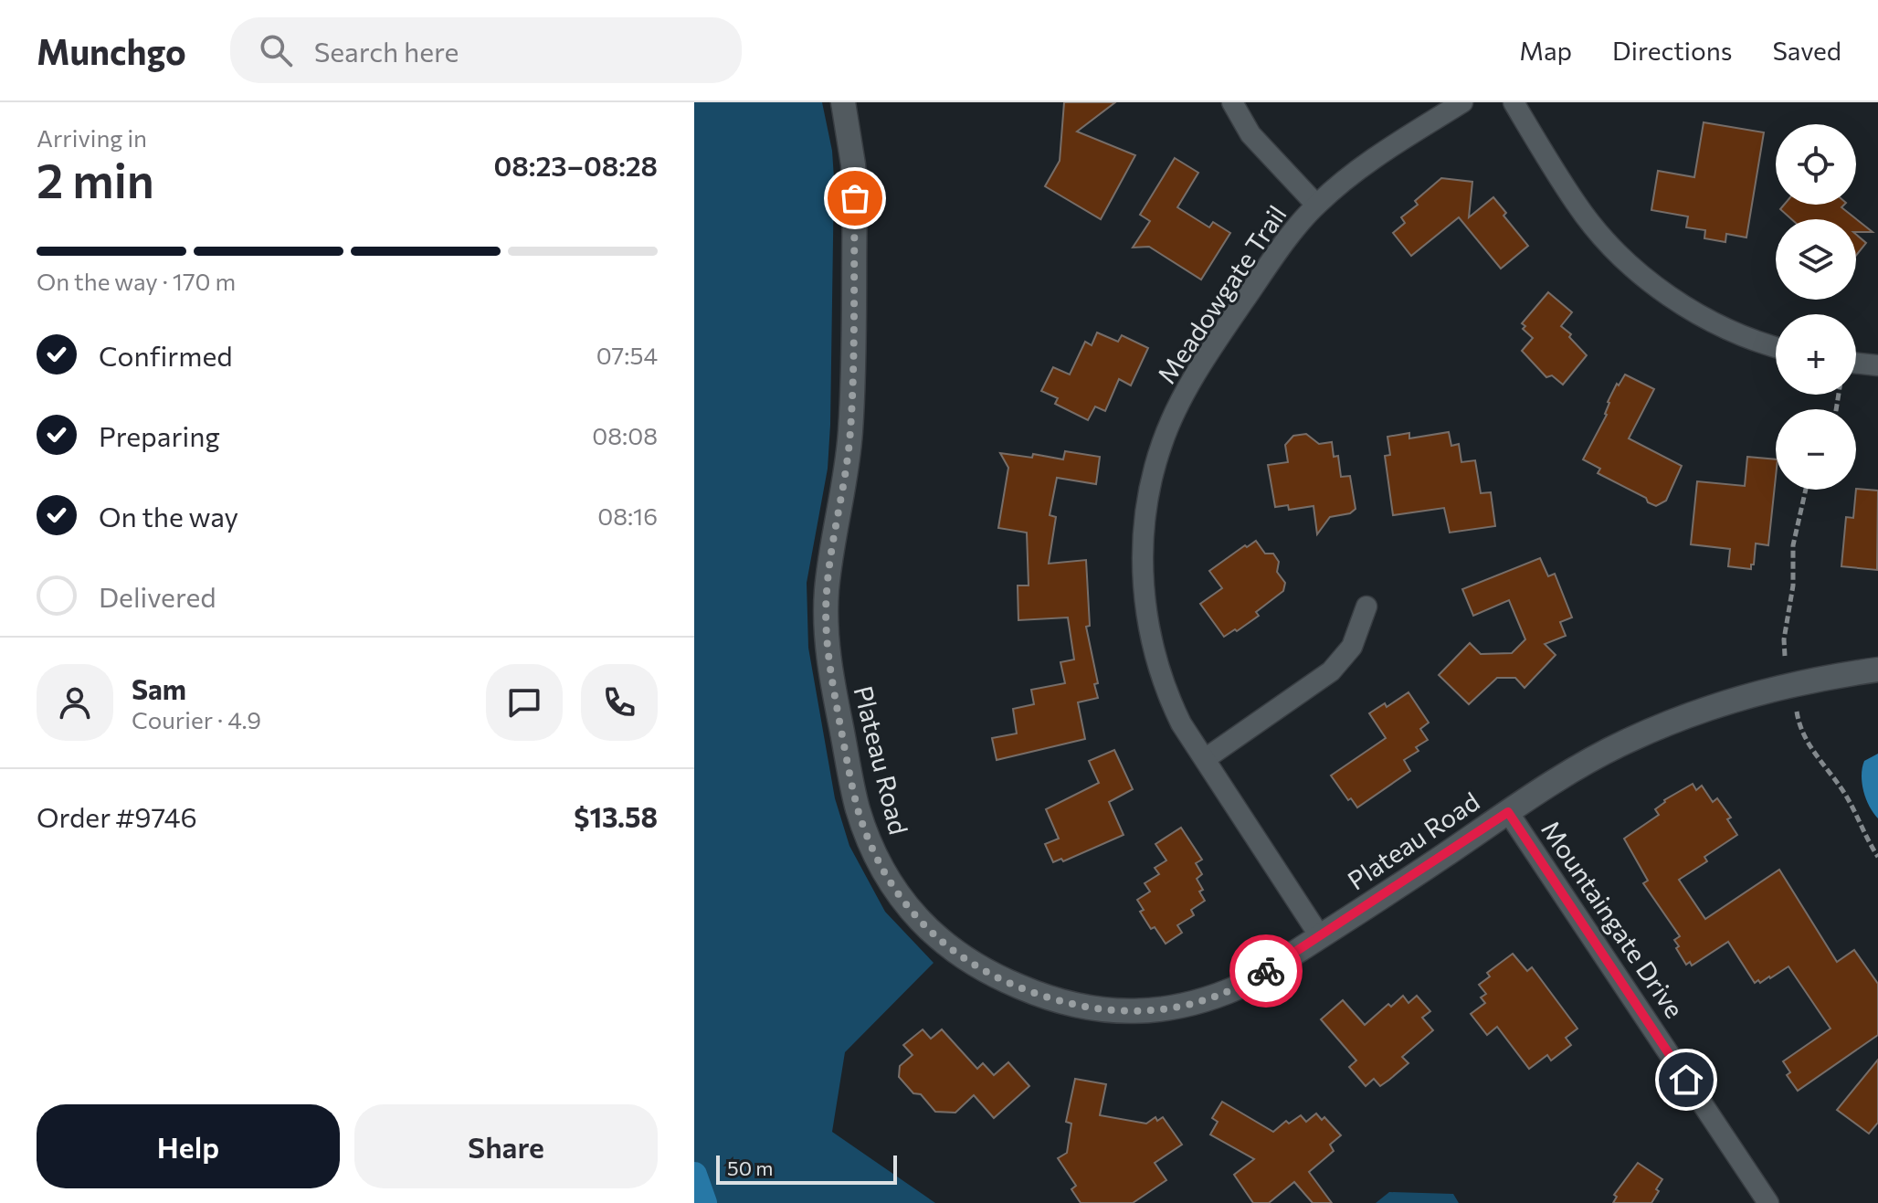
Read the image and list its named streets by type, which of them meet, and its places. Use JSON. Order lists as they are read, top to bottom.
{
  "streets": {
    "street": ["Meadowgate Trail", "Plateau Road", "Mountaingate Drive"]
  },
  "crossings": [
    ["Meadowgate Trail", "Plateau Road"],
    ["Plateau Road", "Mountaingate Drive"]
  ],
  "scale_bar": "50 m",
  "page": {
    "header": "Munchgo",
    "search": "Search here",
    "nav": ["Map", "Directions", "Saved"],
    "heading": ["2 min", "Arriving in", "08:23–08:28"],
    "panel": [
      "Sam",
      "Courier · 4.9",
      "Order #9746",
      "$13.58"
    ],
    "map_buttons": ["+", "−"],
    "bar": "On the way · 170 m",
    "list": [
      ["Confirmed", "07:54"],
      ["Preparing", "08:08"],
      ["On the way", "08:16"],
      "Delivered"
    ],
    "buttons": ["Help", "Share"],
    "scale": "50 m"
  }
}
